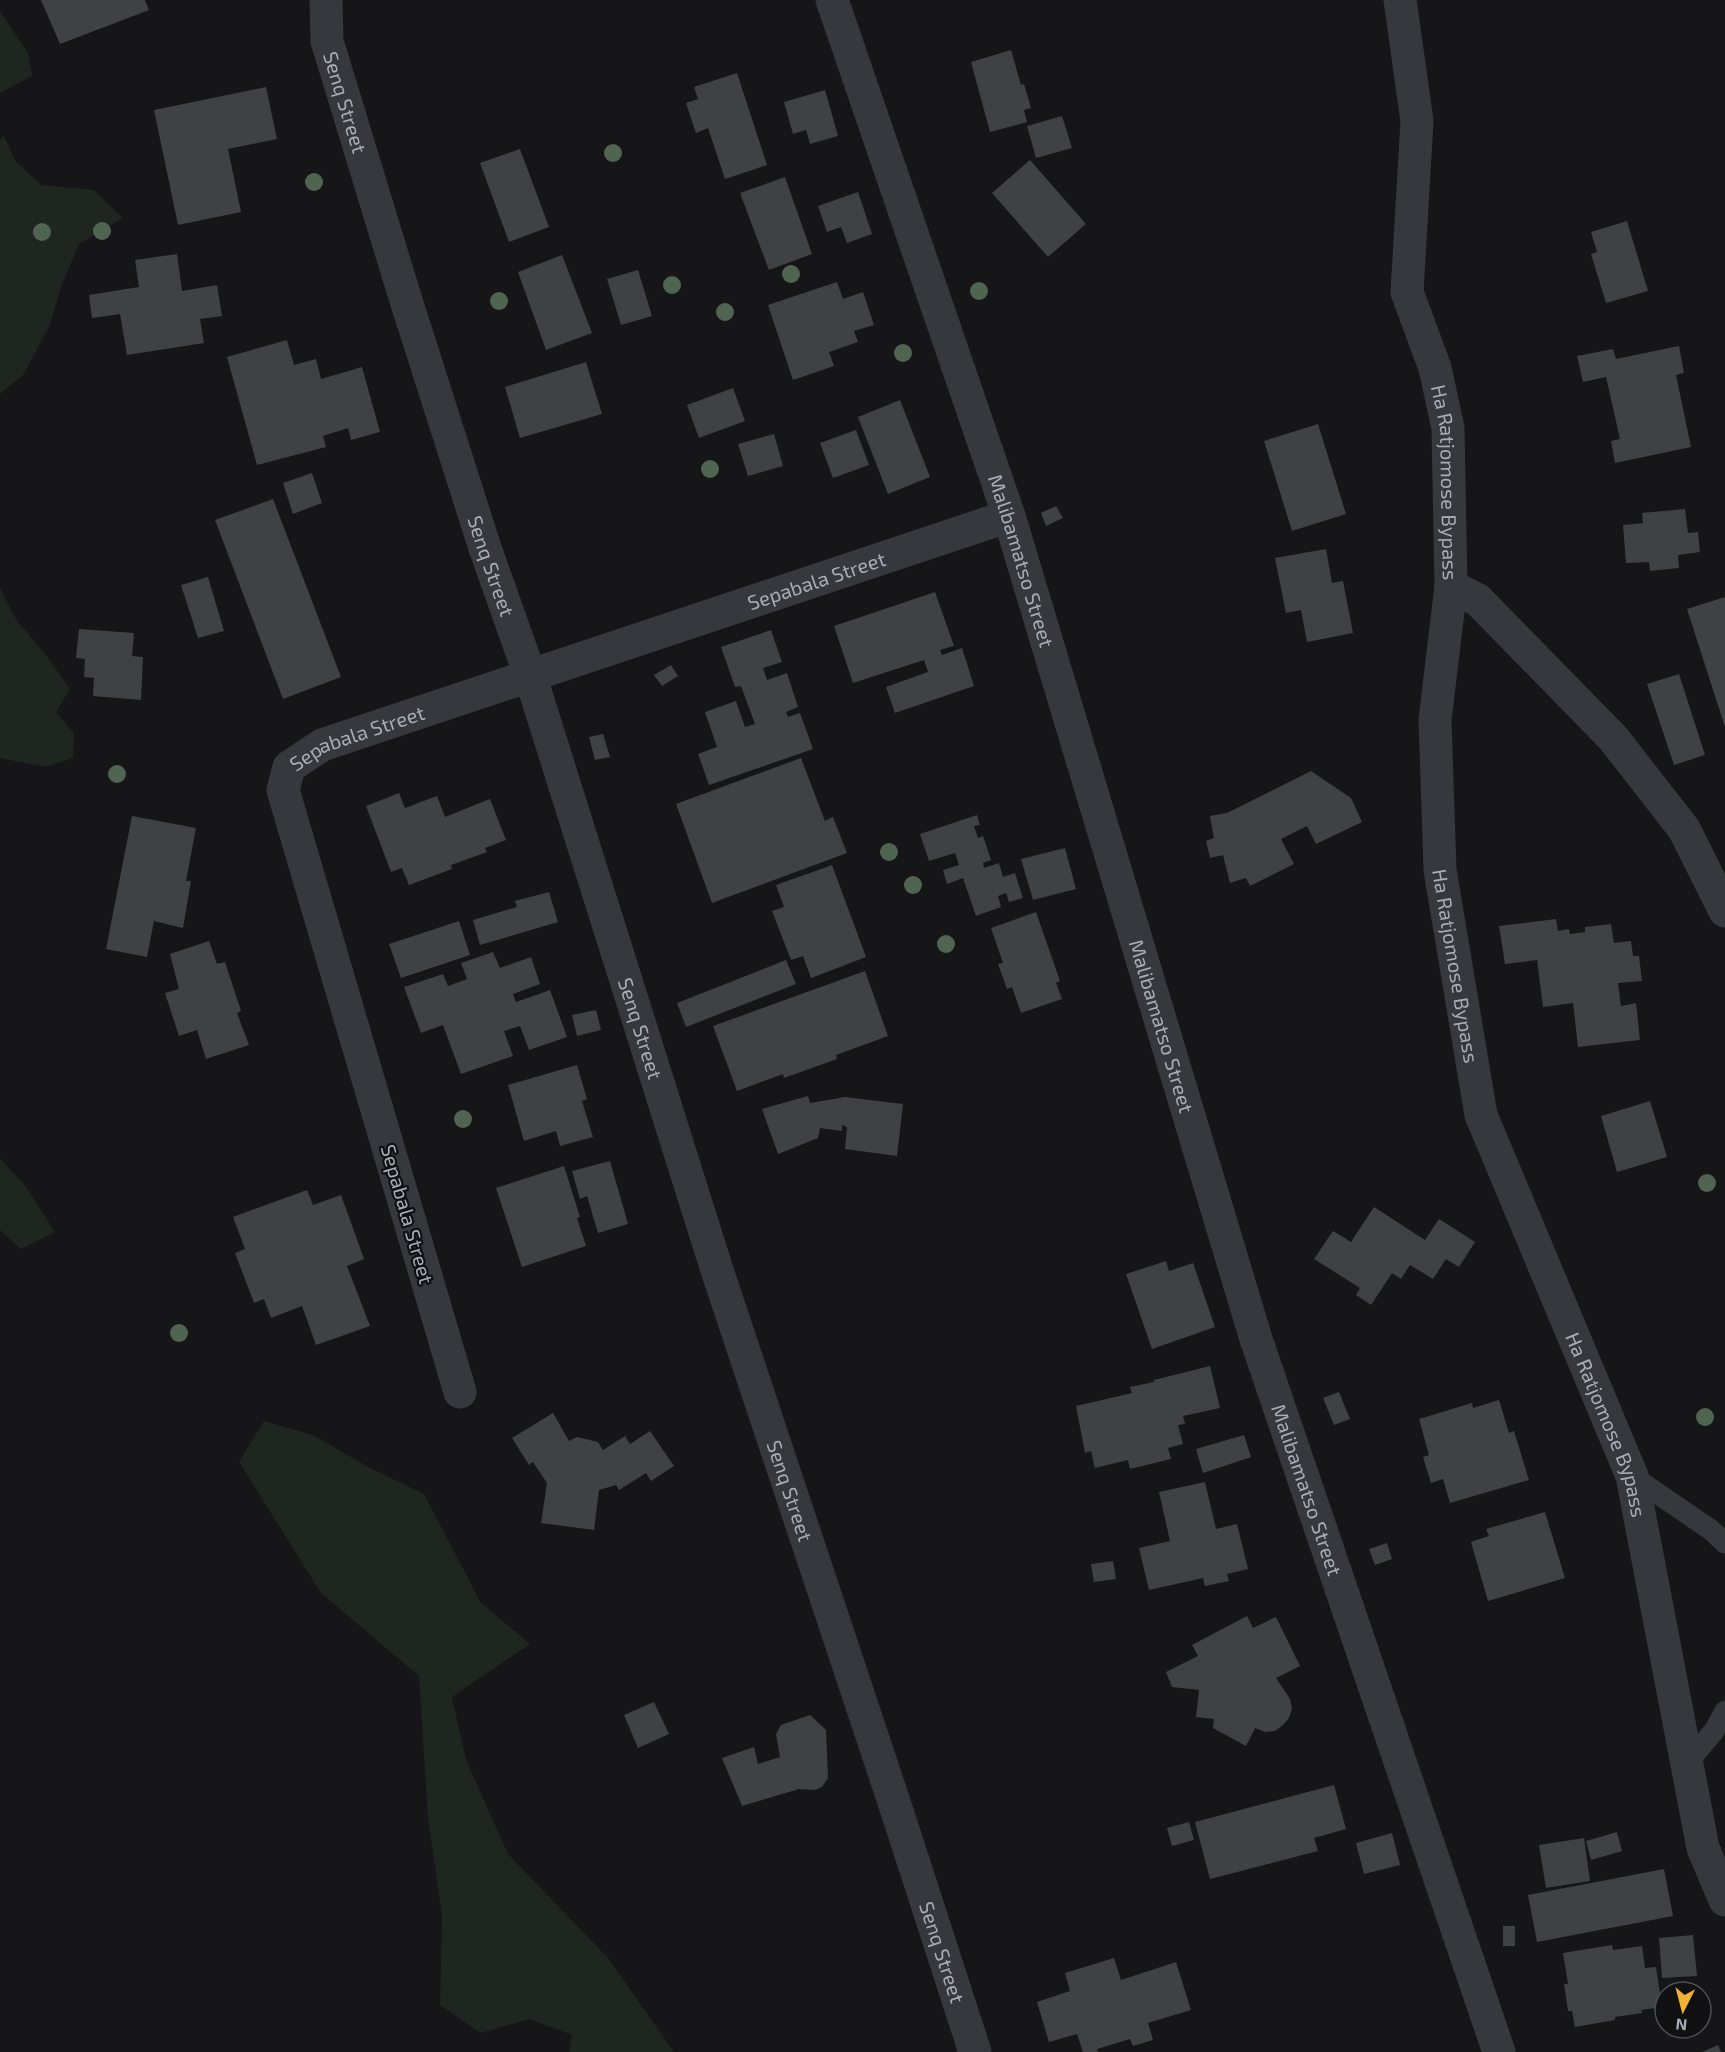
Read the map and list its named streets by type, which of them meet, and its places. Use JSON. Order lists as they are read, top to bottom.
{
  "streets": {
    "street": [
      "Senq Street",
      "Ha Ratjomose Bypass",
      "Malibamatso Street",
      "Sepabala Street"
    ]
  },
  "crossings": [
    ["Senq Street", "Sepabala Street"],
    ["Malibamatso Street", "Sepabala Street"]
  ],
  "north": "bottom"
}
